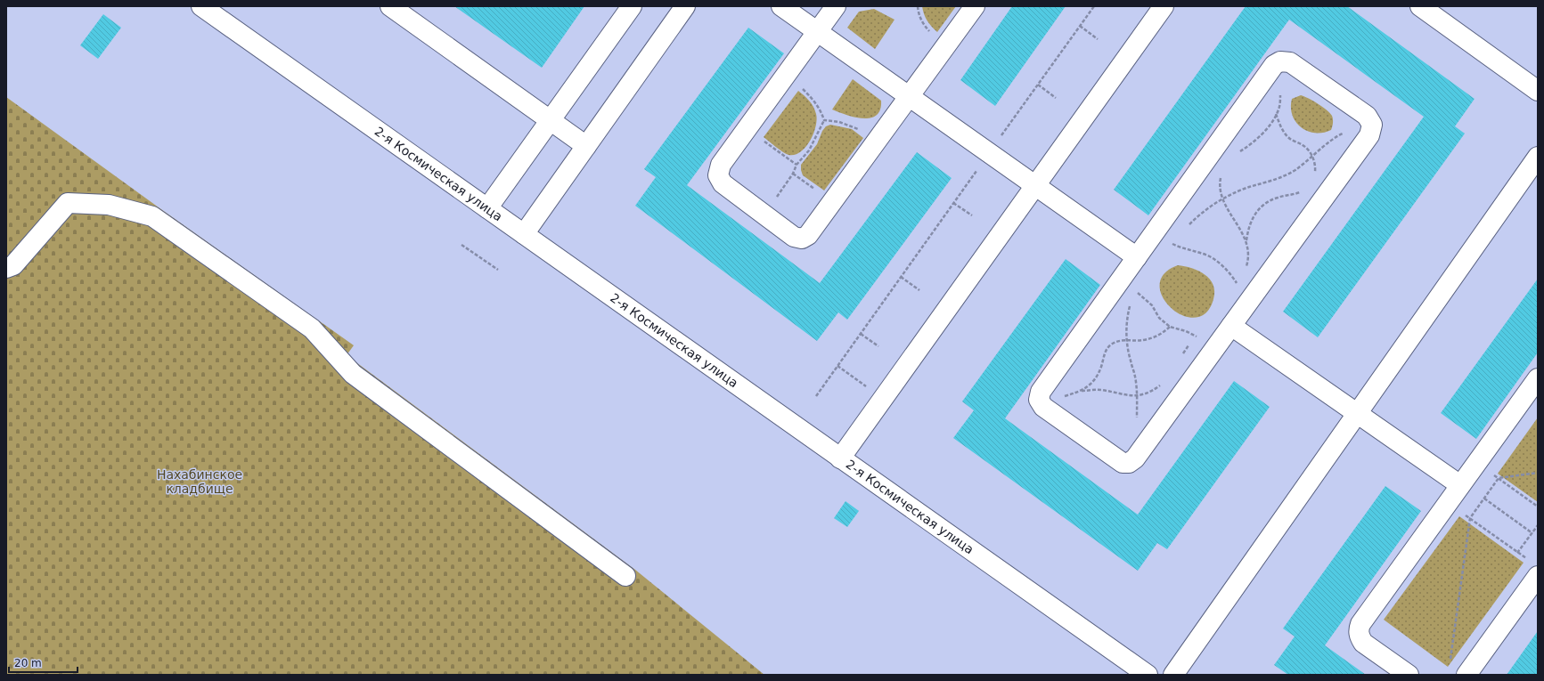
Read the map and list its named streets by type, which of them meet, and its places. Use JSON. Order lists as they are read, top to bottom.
{
  "streets": {
    "street": ["2-я Космическая улица"]
  },
  "parks": ["Нахабинское кладбище"],
  "scale_bar": "20 m"
}
